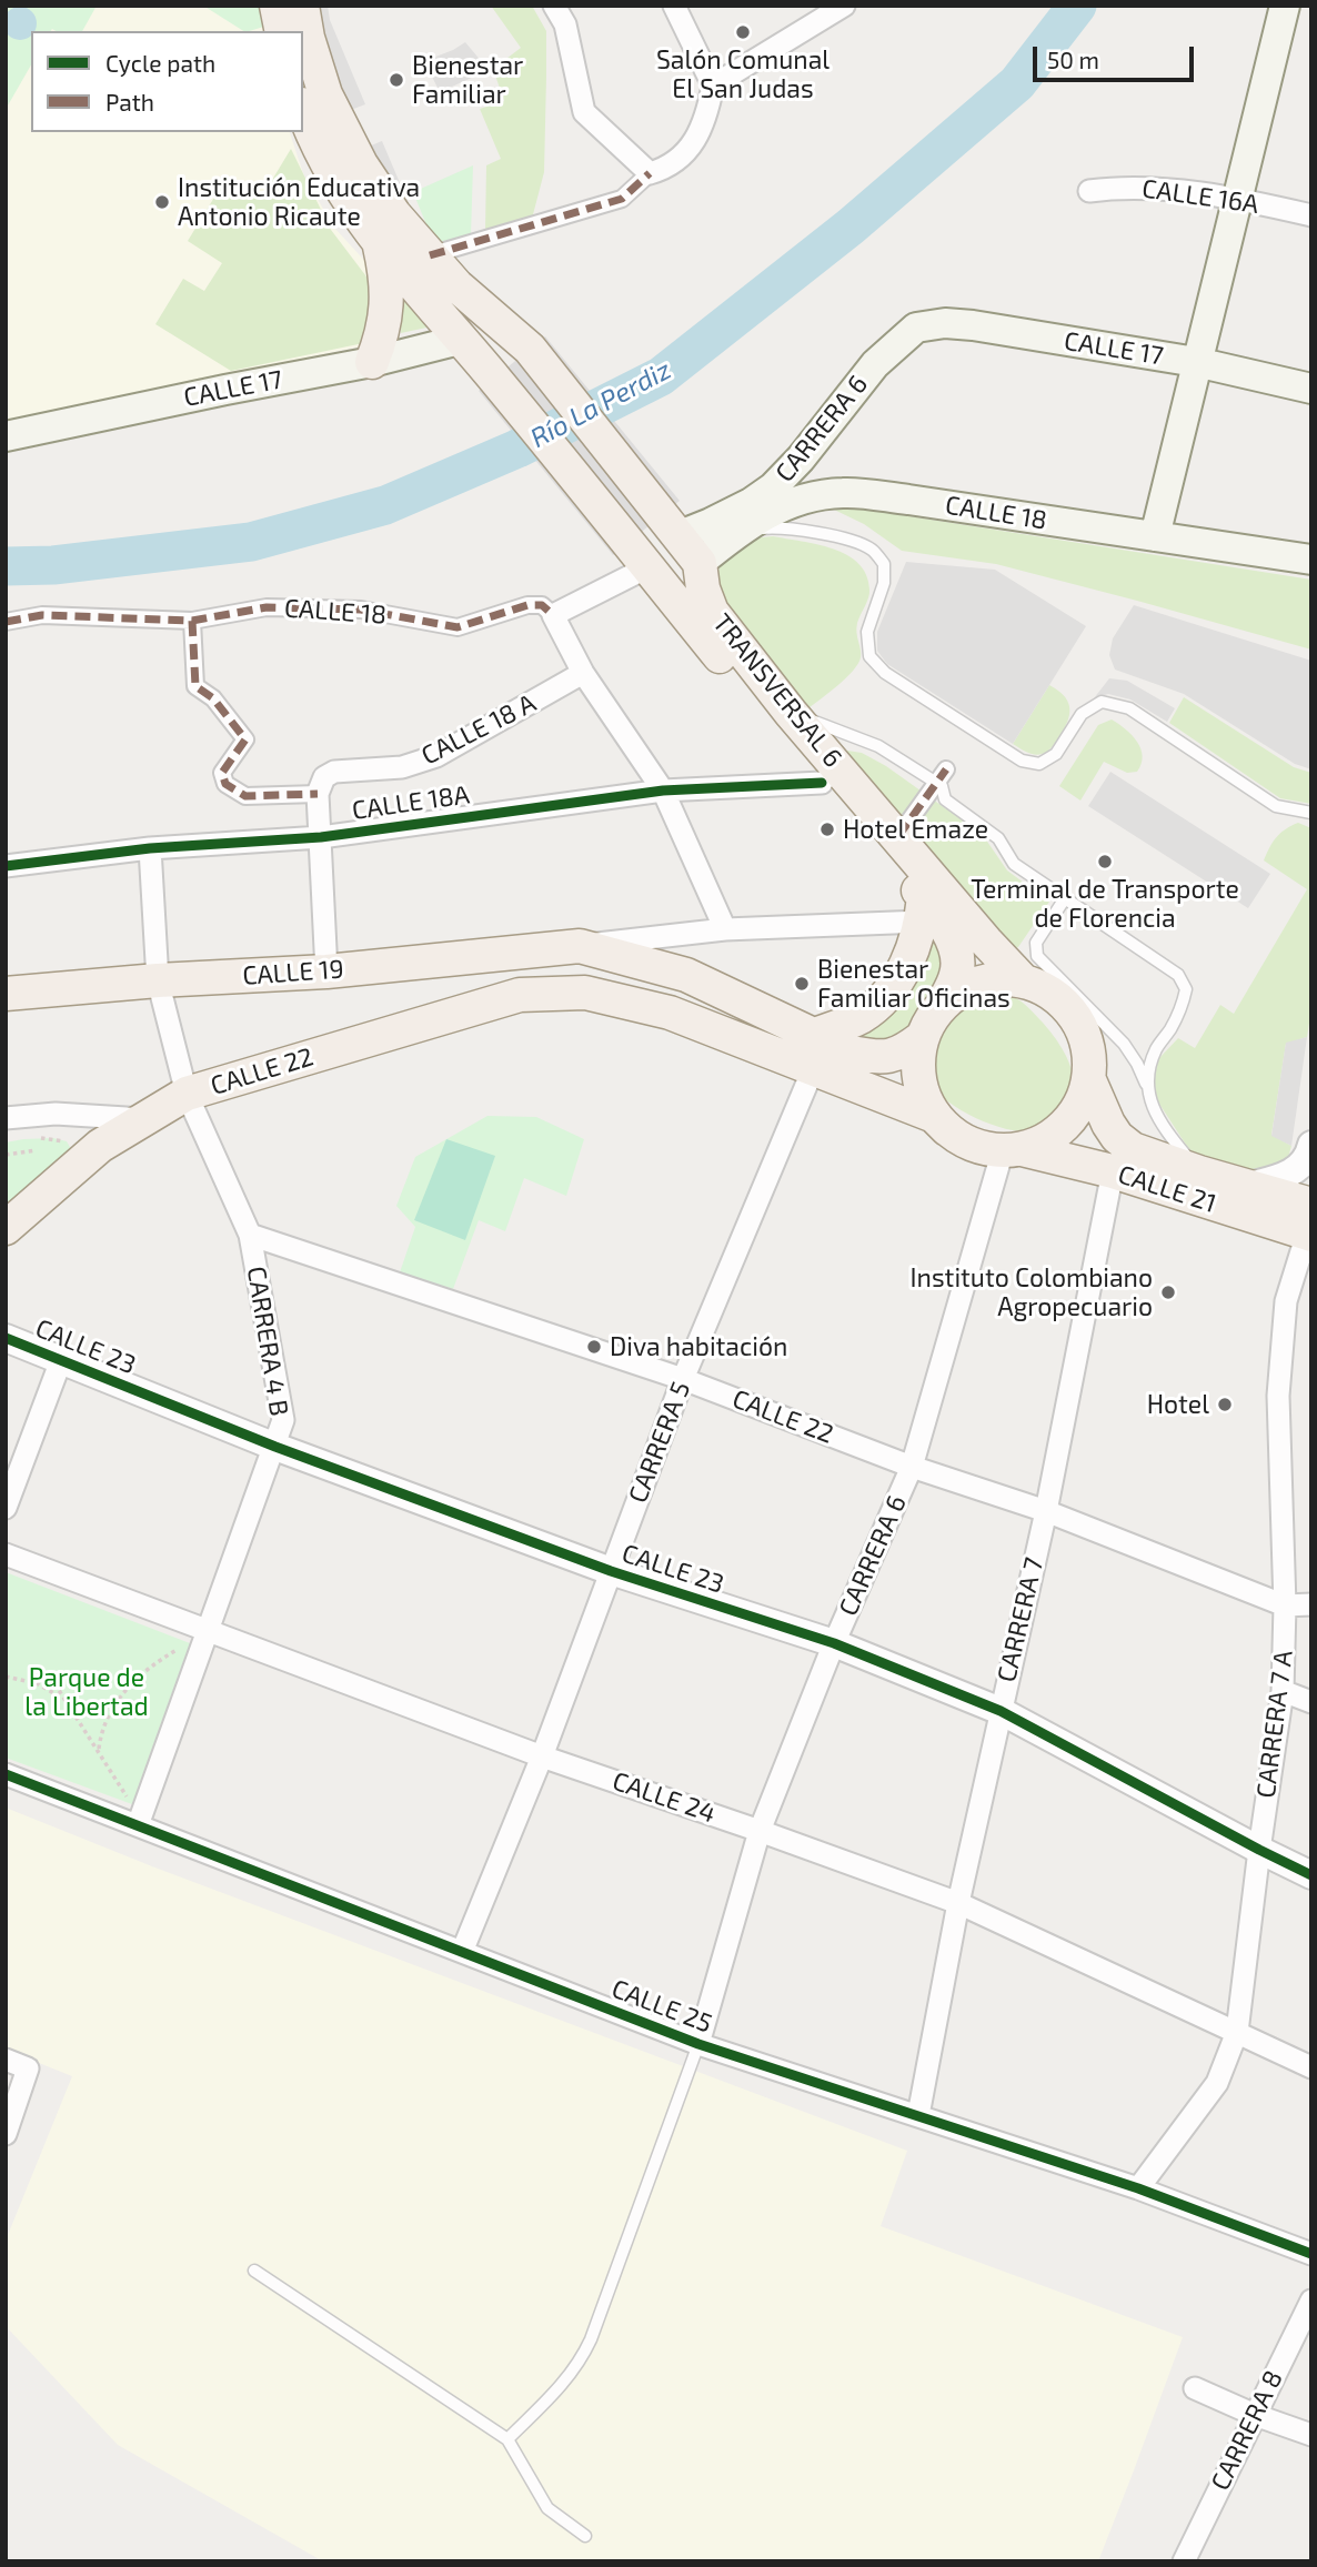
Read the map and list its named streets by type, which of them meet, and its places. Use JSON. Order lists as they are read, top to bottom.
{
  "streets": {
    "main road": [
      "CALLE 17",
      "CARRERA 6",
      "CALLE 18",
      "TRANSVERSAL 6",
      "CALLE 19",
      "CALLE 22",
      "CALLE 21"
    ],
    "street": [
      "CALLE 16A",
      "CALLE 18 A",
      "CALLE 18A",
      "CARRERA 4 B",
      "CALLE 23",
      "CARRERA 5",
      "CARRERA 7",
      "CARRERA 7 A",
      "CALLE 24",
      "CALLE 25",
      "CARRERA 8"
    ]
  },
  "crossings": [
    ["CALLE 17", "CARRERA 6"],
    ["CALLE 17", "TRANSVERSAL 6"],
    ["CARRERA 6", "TRANSVERSAL 6"],
    ["CARRERA 6", "CALLE 19"],
    ["CARRERA 6", "CALLE 22"],
    ["CARRERA 6", "CALLE 21"],
    ["CARRERA 6", "CALLE 23"],
    ["CARRERA 6", "CALLE 24"],
    ["CARRERA 6", "CALLE 25"],
    ["CALLE 18", "TRANSVERSAL 6"],
    ["TRANSVERSAL 6", "CALLE 18A"],
    ["TRANSVERSAL 6", "CALLE 19"],
    ["TRANSVERSAL 6", "CALLE 22"],
    ["TRANSVERSAL 6", "CALLE 21"],
    ["CALLE 18A", "CARRERA 4 B"],
    ["CALLE 19", "CALLE 22"],
    ["CALLE 19", "CALLE 21"],
    ["CALLE 19", "CARRERA 4 B"],
    ["CALLE 19", "CARRERA 5"],
    ["CALLE 22", "CALLE 21"],
    ["CALLE 22", "CARRERA 4 B"],
    ["CALLE 22", "CARRERA 5"],
    ["CALLE 22", "CARRERA 7"],
    ["CALLE 22", "CARRERA 7 A"],
    ["CALLE 21", "CARRERA 7"],
    ["CALLE 21", "CARRERA 7 A"],
    ["CARRERA 4 B", "CALLE 23"],
    ["CARRERA 4 B", "CALLE 24"],
    ["CARRERA 4 B", "CALLE 25"],
    ["CALLE 23", "CARRERA 5"],
    ["CALLE 23", "CARRERA 7"],
    ["CALLE 23", "CARRERA 7 A"],
    ["CARRERA 5", "CALLE 24"],
    ["CARRERA 5", "CALLE 25"],
    ["CARRERA 7", "CALLE 24"],
    ["CARRERA 7", "CALLE 25"],
    ["CARRERA 7 A", "CALLE 24"],
    ["CARRERA 7 A", "CALLE 25"]
  ],
  "water": ["Río La Perdiz"],
  "parks": ["Parque de la Libertad"],
  "places": [
    "Salón Comunal El San Judas",
    "Bienestar Familiar",
    "Institución Educativa Antonio Ricaute",
    "Hotel Emaze",
    "Terminal de Transporte de Florencia",
    "Bienestar Familiar Oficinas",
    "Instituto Colombiano Agropecuario",
    "Diva habitación",
    "Hotel"
  ],
  "legend": ["Cycle path", "Path"],
  "scale_bar": "50 m"
}
